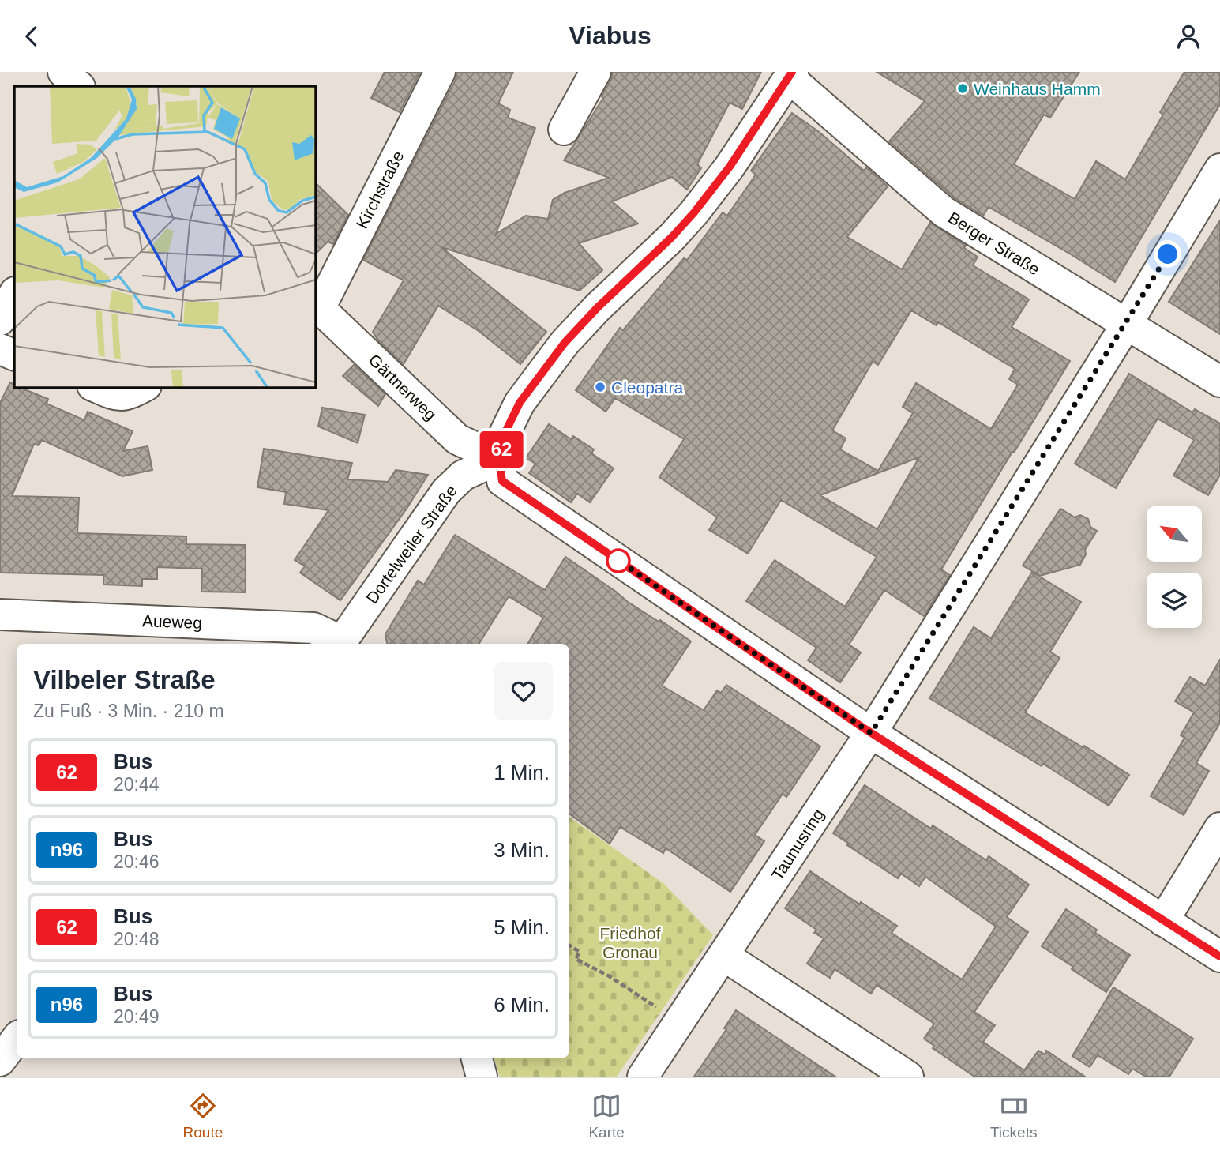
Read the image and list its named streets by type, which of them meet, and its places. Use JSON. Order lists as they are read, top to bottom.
{
  "streets": {
    "street": [
      "Kirchstraße",
      "Berger Straße",
      "Gärtnerweg",
      "Dortelweiler Straße",
      "Aueweg",
      "Taunusring"
    ]
  },
  "crossings": [
    ["Kirchstraße", "Gärtnerweg"],
    ["Berger Straße", "Taunusring"],
    ["Gärtnerweg", "Dortelweiler Straße"]
  ],
  "parks": ["Friedhof Gronau"],
  "places": ["Weinhaus Hamm", "Cleopatra"],
  "lines": ["bus line 62"],
  "north": "top left",
  "page": {
    "header": "Viabus",
    "on_map": "62",
    "heading": ["Vilbeler Straße", "Zu Fuß · 3 Min. · 210 m"],
    "list": [
      {
        "mark": "62",
        "name": "Bus",
        "note": "20:44",
        "value": "1 Min."
      },
      {
        "mark": "n96",
        "name": "Bus",
        "note": "20:46",
        "value": "3 Min."
      },
      {
        "mark": "62",
        "name": "Bus",
        "note": "20:48",
        "value": "5 Min."
      },
      {
        "mark": "n96",
        "name": "Bus",
        "note": "20:49",
        "value": "6 Min."
      }
    ],
    "tabs": ["Route", "Karte", "Tickets"]
  }
}
